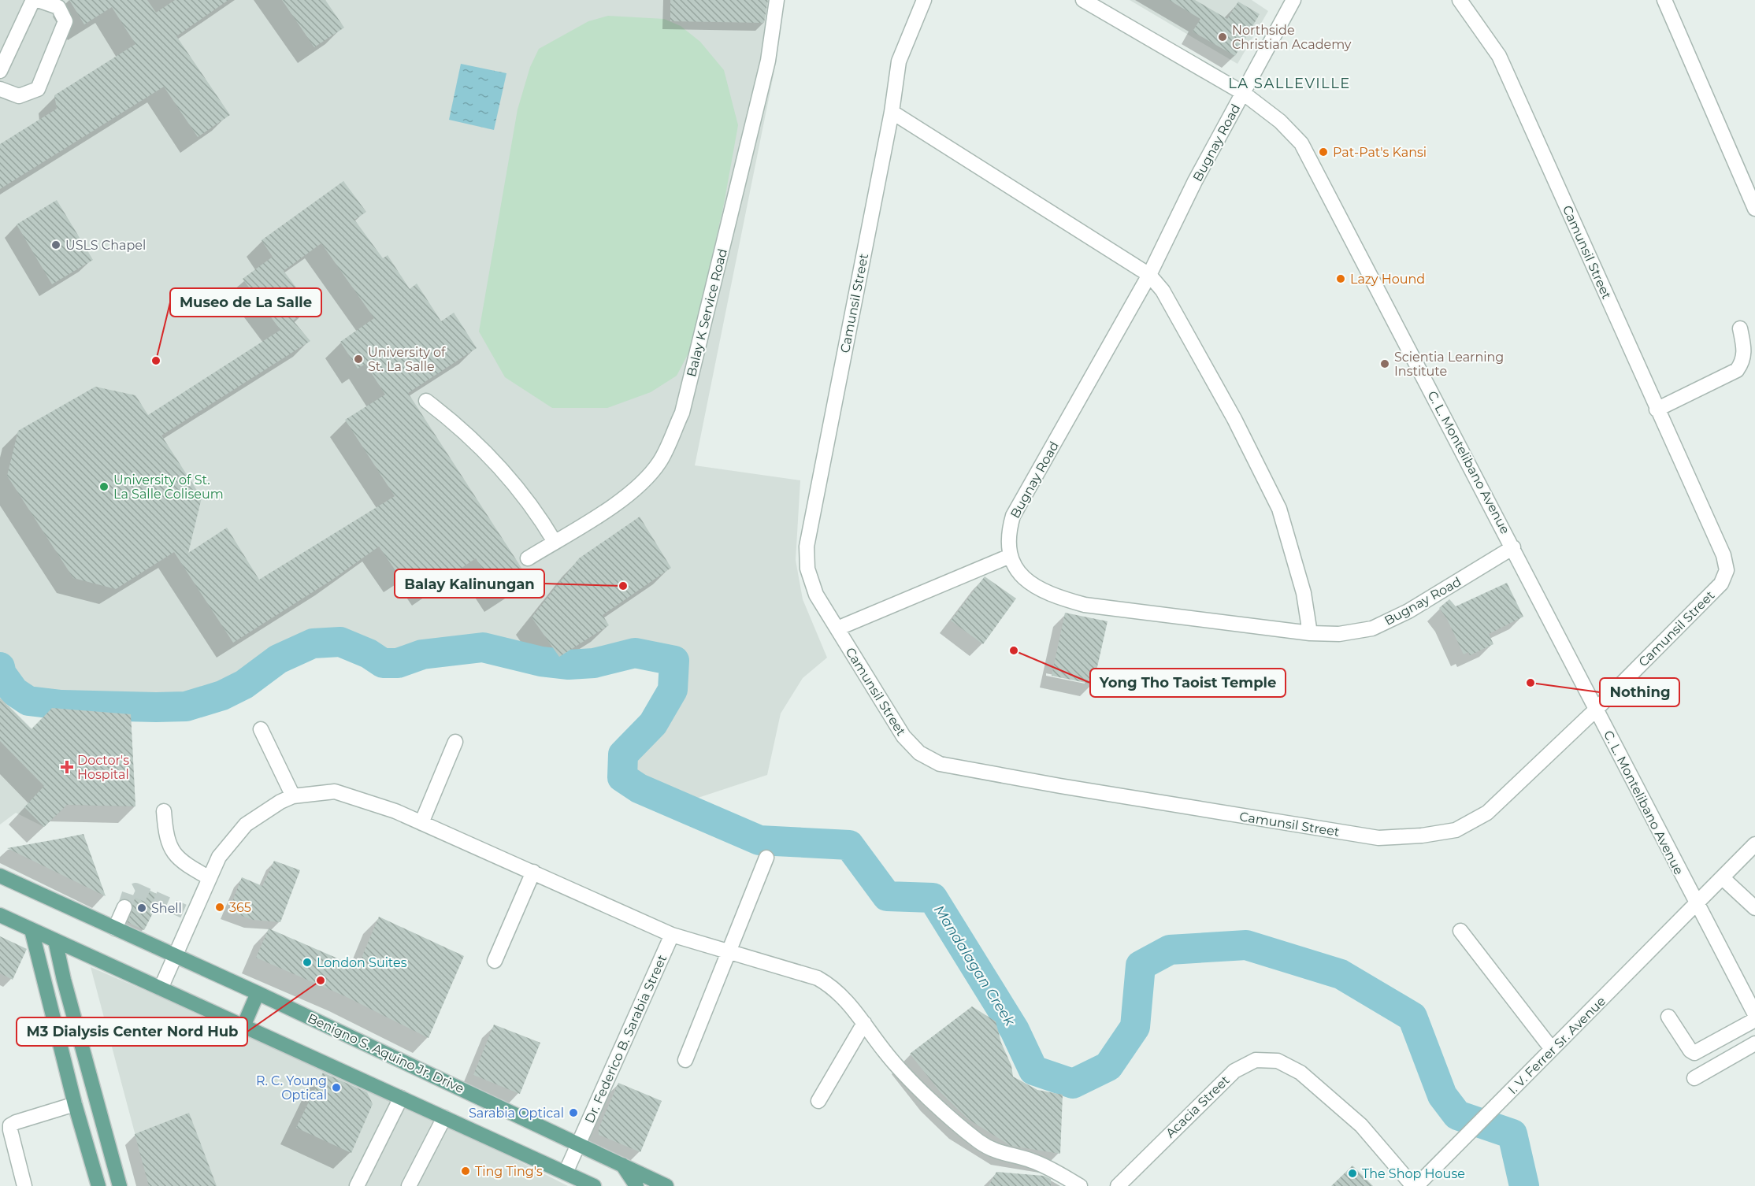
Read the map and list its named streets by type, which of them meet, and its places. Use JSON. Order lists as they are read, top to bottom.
{
  "streets": {
    "main road": ["Benigno S. Aquino Jr. Drive"],
    "street": [
      "Bugnay Road",
      "Camunsil Street",
      "Balay K Service Road",
      "C. L. Montelibano Avenue",
      "Dr. Federico B. Sarabia Street",
      "I. V. Ferrer Sr. Avenue",
      "Acacia Street"
    ]
  },
  "crossings": [
    ["Bugnay Road", "C. L. Montelibano Avenue"],
    ["Camunsil Street", "C. L. Montelibano Avenue"],
    ["C. L. Montelibano Avenue", "I. V. Ferrer Sr. Avenue"],
    ["Dr. Federico B. Sarabia Street", "Benigno S. Aquino Jr. Drive"],
    ["I. V. Ferrer Sr. Avenue", "Acacia Street"]
  ],
  "districts": ["LA SALLEVILLE"],
  "water": ["Mandalagan Creek"],
  "places": {
    "other": [
      "Northside Christian Academy",
      "Pat-Pat's Kansi",
      "USLS Chapel",
      "Lazy Hound",
      "University of St. La Salle",
      "Museo de La Salle",
      "Scientia Learning Institute",
      "University of St. La Salle Coliseum",
      "Balay Kalinungan",
      "Yong Tho Taoist Temple",
      "Nothing",
      "365",
      "Shell",
      "London Suites",
      "M3 Dialysis Center Nord Hub",
      "R. C. Young Optical",
      "Sarabia Optical",
      "Ting Ting's",
      "The Shop House"
    ],
    "health": ["Doctor's Hospital"]
  }
}
